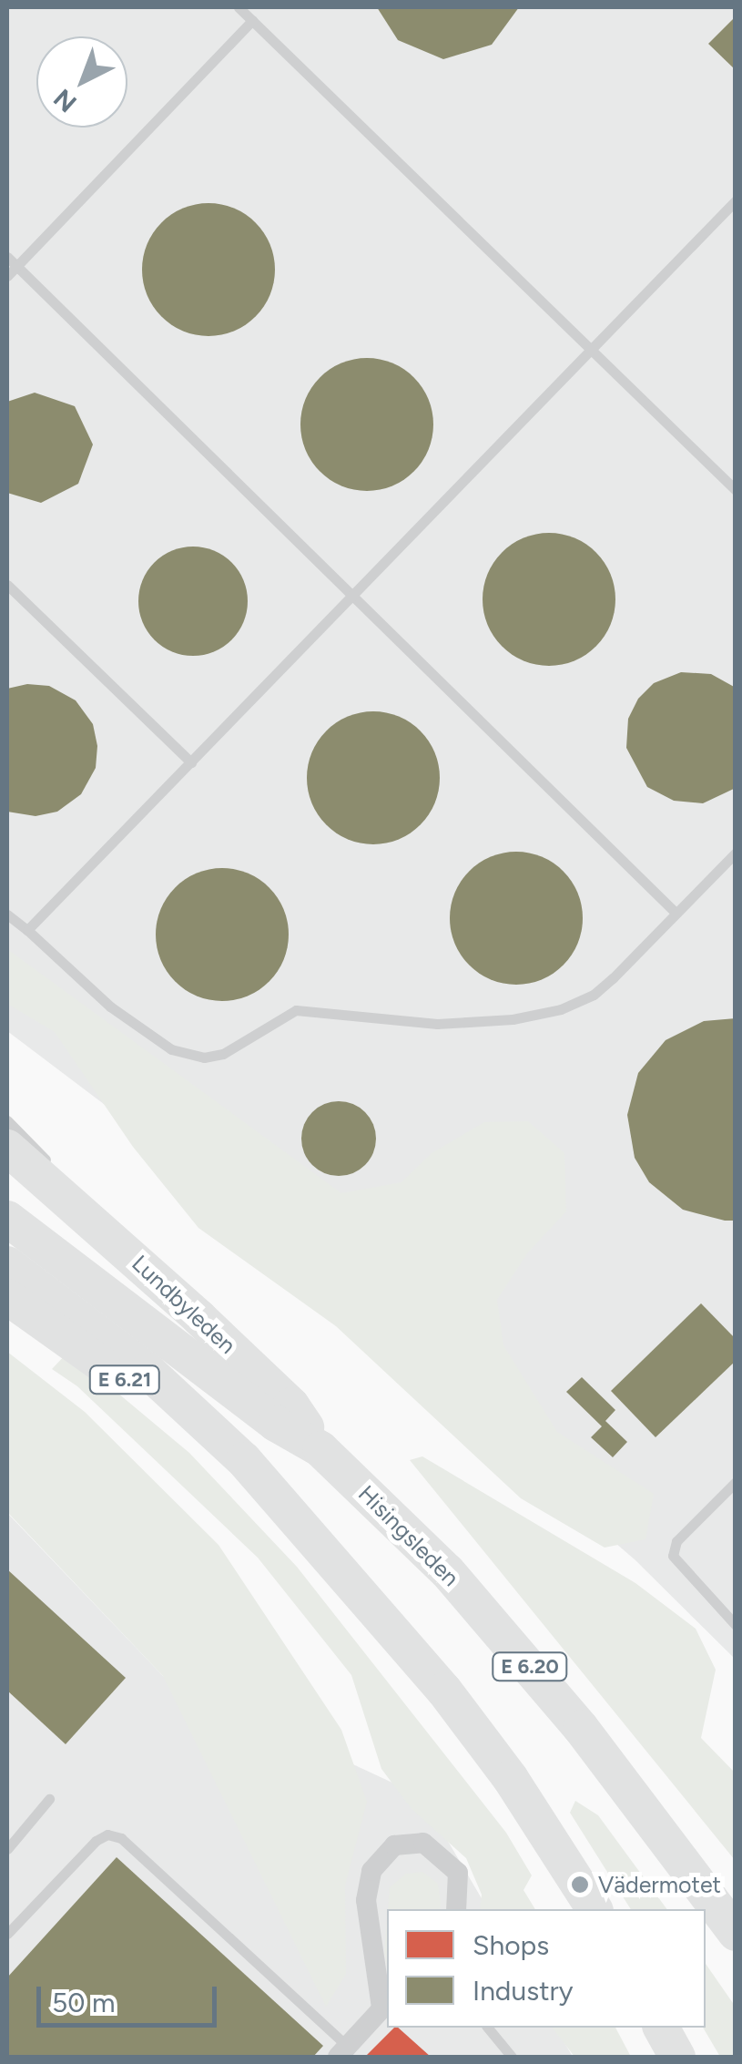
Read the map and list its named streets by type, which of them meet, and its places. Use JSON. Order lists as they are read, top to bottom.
{
  "streets": {
    "highway": [
      "Lundbyleden",
      "E 6.21",
      "Hisingsleden",
      "E 6.20"
    ]
  },
  "crossings": [
    ["Lundbyleden", "Hisingsleden"]
  ],
  "places": ["Vädermotet"],
  "legend": ["Shops", "Industry"],
  "scale_bar": "50 m",
  "north": "bottom left"
}
